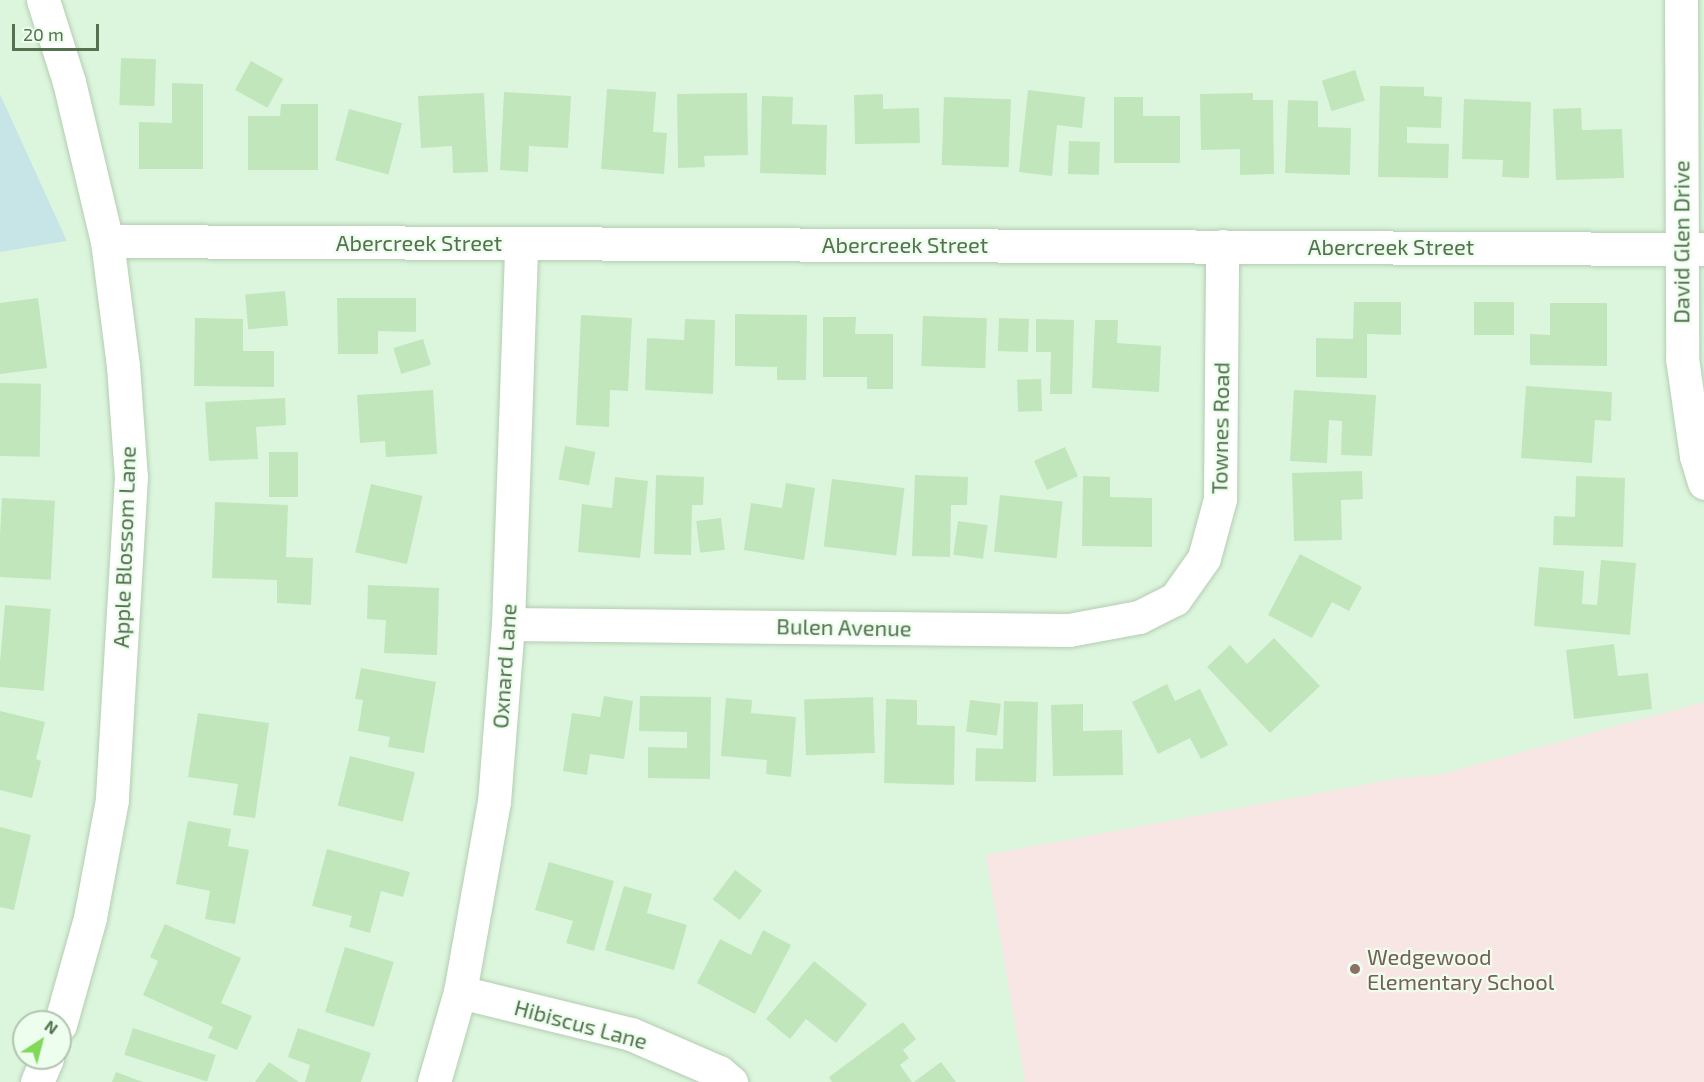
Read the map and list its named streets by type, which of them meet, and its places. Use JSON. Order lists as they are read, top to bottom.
{
  "streets": {
    "street": [
      "David Glen Drive",
      "Abercreek Street",
      "Townes Road",
      "Apple Blossom Lane",
      "Bulen Avenue",
      "Oxnard Lane",
      "Hibiscus Lane"
    ]
  },
  "crossings": [
    ["David Glen Drive", "Abercreek Street"],
    ["Abercreek Street", "Townes Road"],
    ["Abercreek Street", "Apple Blossom Lane"],
    ["Abercreek Street", "Oxnard Lane"],
    ["Townes Road", "Bulen Avenue"],
    ["Bulen Avenue", "Oxnard Lane"],
    ["Oxnard Lane", "Hibiscus Lane"]
  ],
  "places": ["Wedgewood Elementary School"],
  "scale_bar": "20 m",
  "north": "top right"
}
